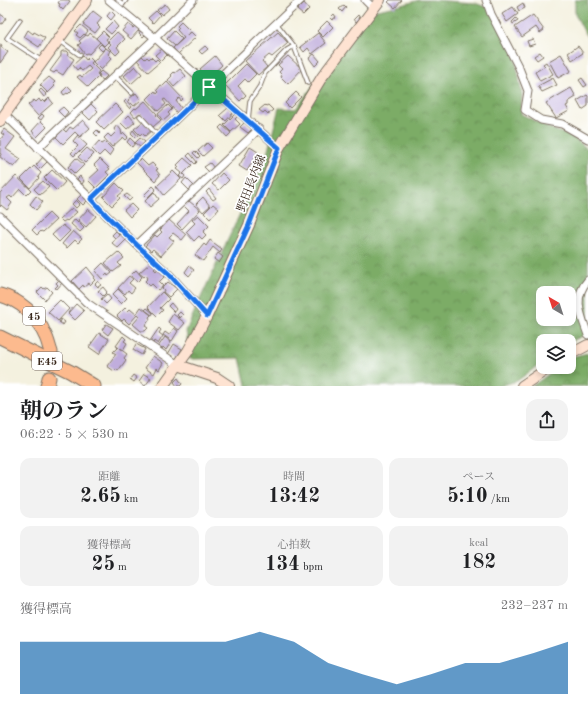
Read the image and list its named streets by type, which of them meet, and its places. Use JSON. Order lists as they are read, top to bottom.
{
  "streets": {
    "highway": ["45", "E45"],
    "main road": ["野田長内線"]
  },
  "north": "top left",
  "page": {
    "heading": ["朝のラン", "06:22 · 5 × 530 m"],
    "stats": [
      ["距離", "2.65 km"],
      ["時間", "13:42"],
      ["ペース", "5:10 /km"],
      ["獲得標高", "25 m"],
      ["心拍数", "134 bpm"],
      ["kcal", "182"]
    ],
    "chart": ["獲得標高", "232–237 m"]
  }
}
